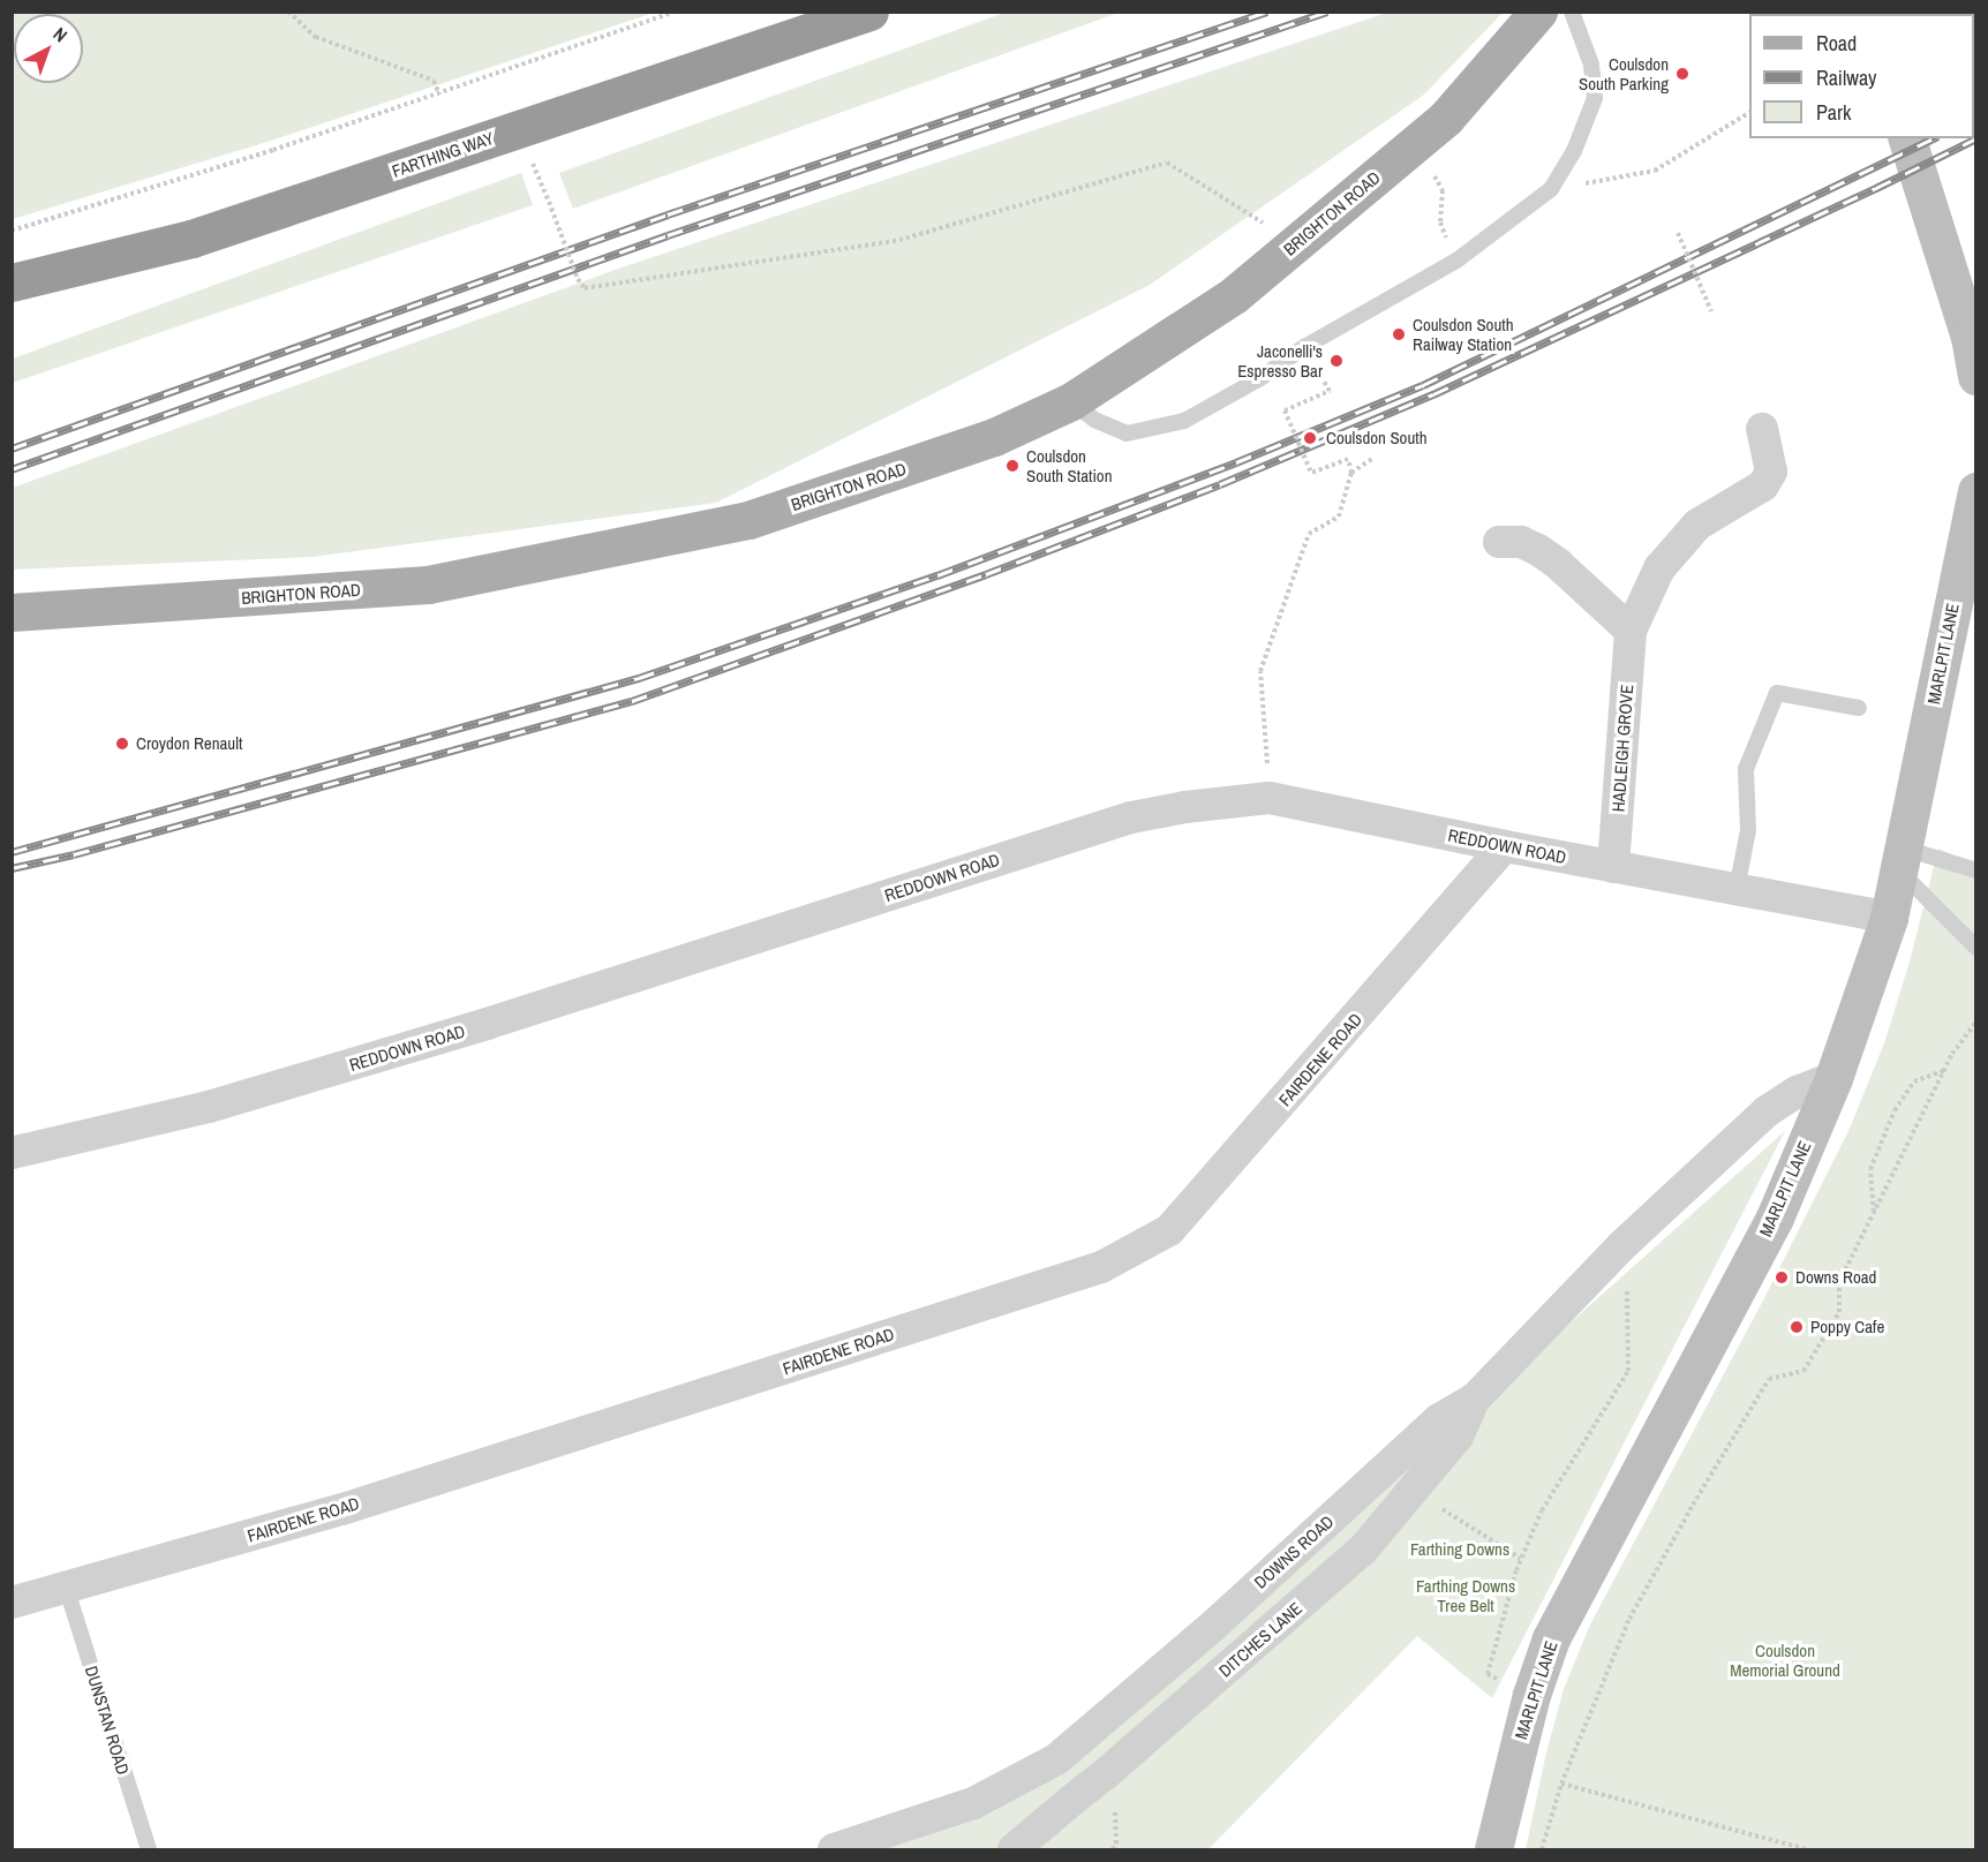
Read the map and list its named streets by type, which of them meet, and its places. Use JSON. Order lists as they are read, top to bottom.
{
  "streets": {
    "highway": ["FARTHING WAY"],
    "main road": ["BRIGHTON ROAD", "MARLPIT LANE"],
    "street": [
      "HADLEIGH GROVE",
      "REDDOWN ROAD",
      "FAIRDENE ROAD",
      "DOWNS ROAD",
      "DITCHES LANE"
    ],
    "lane": ["DUNSTAN ROAD"]
  },
  "crossings": [
    ["MARLPIT LANE", "REDDOWN ROAD"],
    ["MARLPIT LANE", "DOWNS ROAD"],
    ["HADLEIGH GROVE", "REDDOWN ROAD"],
    ["REDDOWN ROAD", "FAIRDENE ROAD"],
    ["FAIRDENE ROAD", "DUNSTAN ROAD"],
    ["DOWNS ROAD", "DITCHES LANE"]
  ],
  "parks": ["Farthing Downs", "Farthing Downs Tree Belt", "Coulsdon Memorial Ground"],
  "places": [
    "Coulsdon South Parking",
    "Coulsdon South Railway Station",
    "Jaconelli's Espresso Bar",
    "Coulsdon South",
    "Coulsdon South Station",
    "Croydon Renault",
    "Downs Road",
    "Poppy Cafe"
  ],
  "legend": ["Road", "Railway", "Park"],
  "north": "top right"
}
